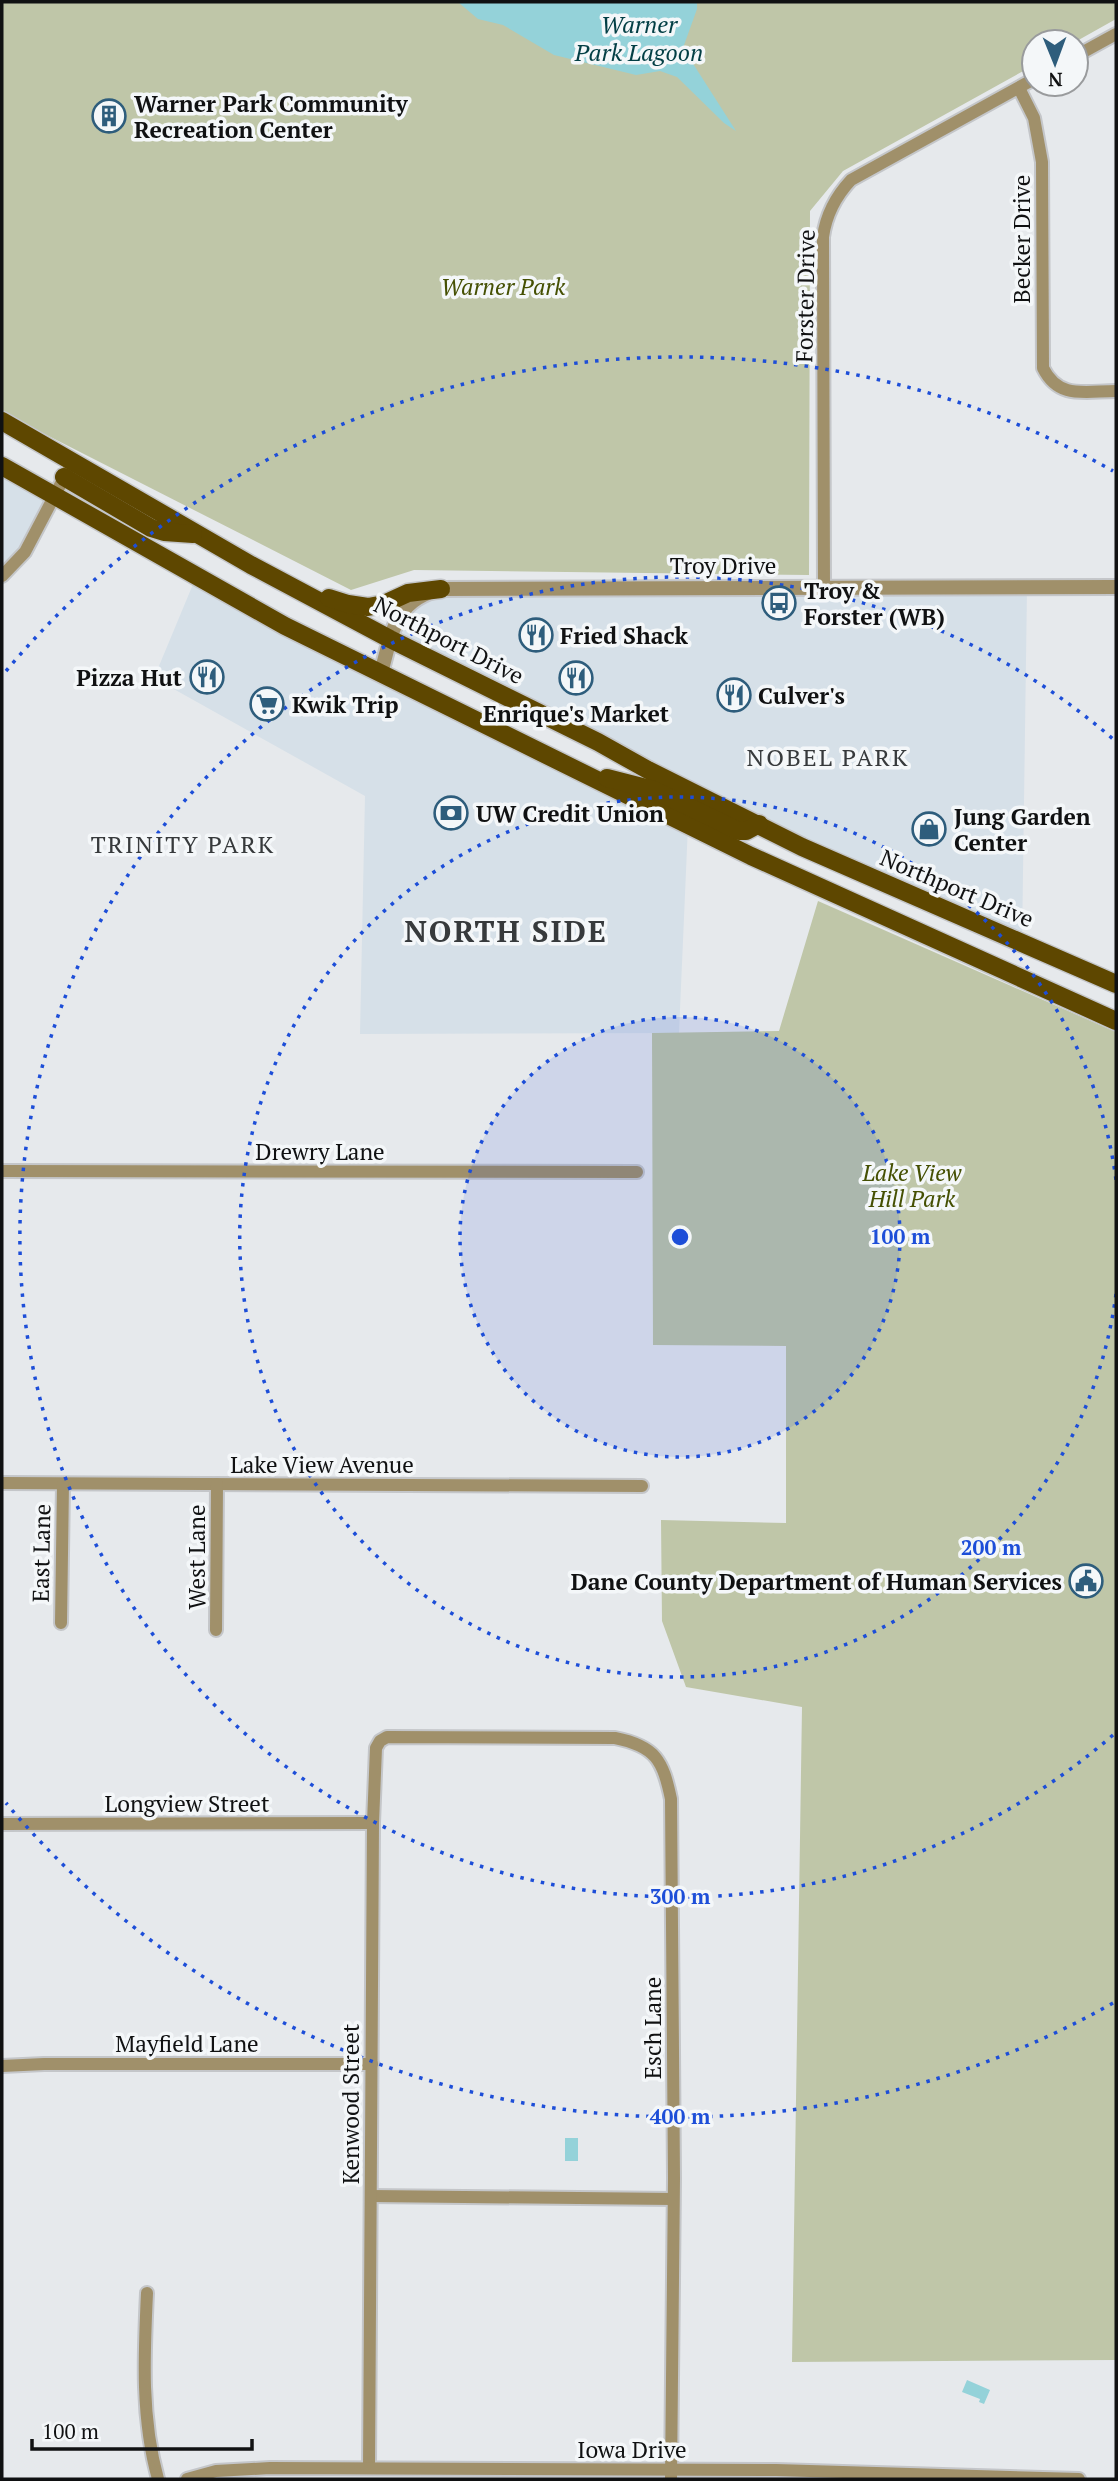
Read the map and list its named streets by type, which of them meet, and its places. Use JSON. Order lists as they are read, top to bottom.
{
  "streets": {
    "main road": ["Northport Drive"],
    "street": [
      "Becker Drive",
      "Forster Drive",
      "Troy Drive",
      "Drewry Lane",
      "Lake View Avenue",
      "East Lane",
      "West Lane",
      "Longview Street",
      "Esch Lane",
      "Mayfield Lane",
      "Kenwood Street",
      "Iowa Drive"
    ]
  },
  "crossings": [
    ["Becker Drive", "Forster Drive"],
    ["Forster Drive", "Troy Drive"],
    ["Troy Drive", "Northport Drive"],
    ["Lake View Avenue", "East Lane"],
    ["Lake View Avenue", "West Lane"],
    ["Longview Street", "Kenwood Street"],
    ["Esch Lane", "Kenwood Street"],
    ["Esch Lane", "Iowa Drive"],
    ["Mayfield Lane", "Kenwood Street"],
    ["Kenwood Street", "Iowa Drive"]
  ],
  "districts": ["NOBEL PARK", "TRINITY PARK", "NORTH SIDE"],
  "water": ["Warner Park Lagoon"],
  "parks": ["Warner Park", "Lake View Hill Park"],
  "places": {
    "building": ["Warner Park Community Recreation Center"],
    "bus stop": ["Troy & Forster (WB)"],
    "restaurant": [
      "Fried Shack",
      "Pizza Hut",
      "Enrique's Market",
      "Culver's"
    ],
    "supermarket": ["Kwik Trip"],
    "bank": ["UW Credit Union"],
    "shop": ["Jung Garden Center"],
    "public building": ["Dane County Department of Human Services"]
  },
  "scale_bar": "100 m",
  "north": "bottom",
  "rings": [
    "100 m",
    "200 m",
    "300 m",
    "400 m"
  ]
}
